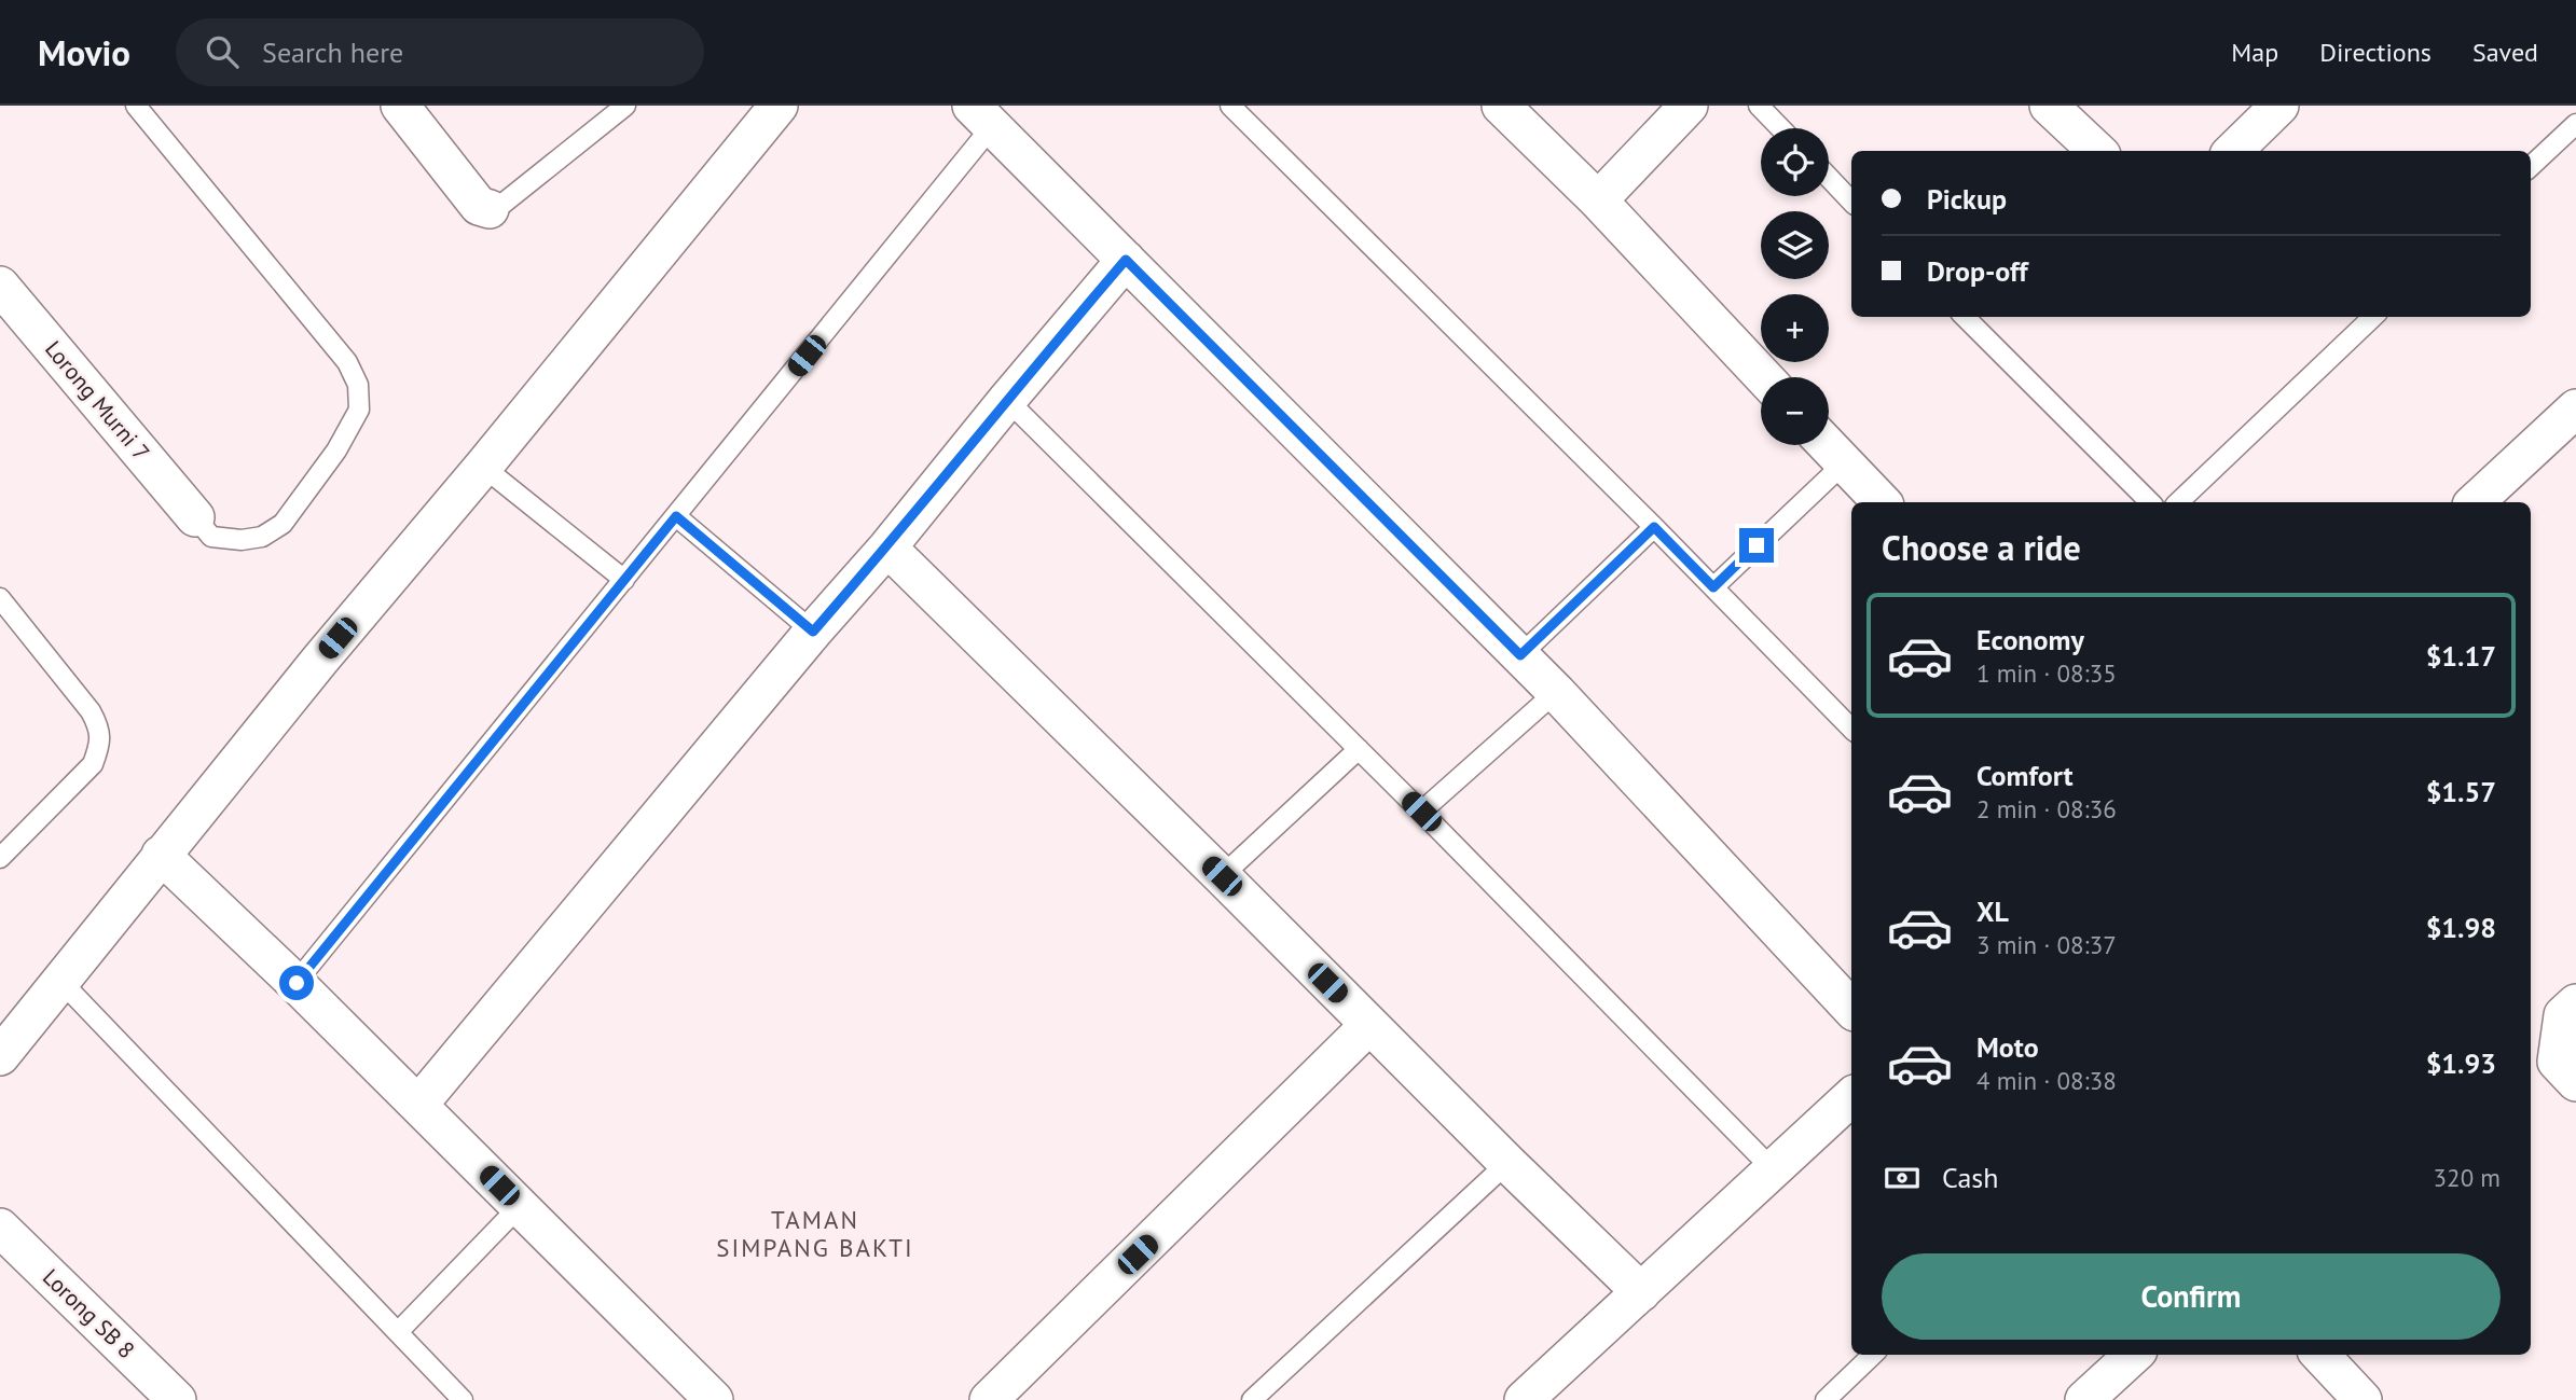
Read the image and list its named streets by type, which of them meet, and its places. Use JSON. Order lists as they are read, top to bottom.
{
  "streets": {
    "street": ["Lorong Murni 7", "Lorong SB 8"]
  },
  "districts": ["TAMAN SIMPANG BAKTI"],
  "page": {
    "header": "Movio",
    "search": "Search here",
    "nav": ["Map", "Directions", "Saved"],
    "map_buttons": ["+", "−"],
    "banner": ["Pickup", "Drop-off"],
    "heading": "Choose a ride",
    "list": [
      {
        "name": "Economy",
        "note": "1 min · 08:35",
        "value": "$1.17"
      },
      {
        "name": "Comfort",
        "note": "2 min · 08:36",
        "value": "$1.57"
      },
      {
        "name": "XL",
        "note": "3 min · 08:37",
        "value": "$1.98"
      },
      {
        "name": "Moto",
        "note": "4 min · 08:38",
        "value": "$1.93"
      }
    ],
    "pay": ["Cash", "320 m"],
    "buttons": "Confirm"
  }
}
